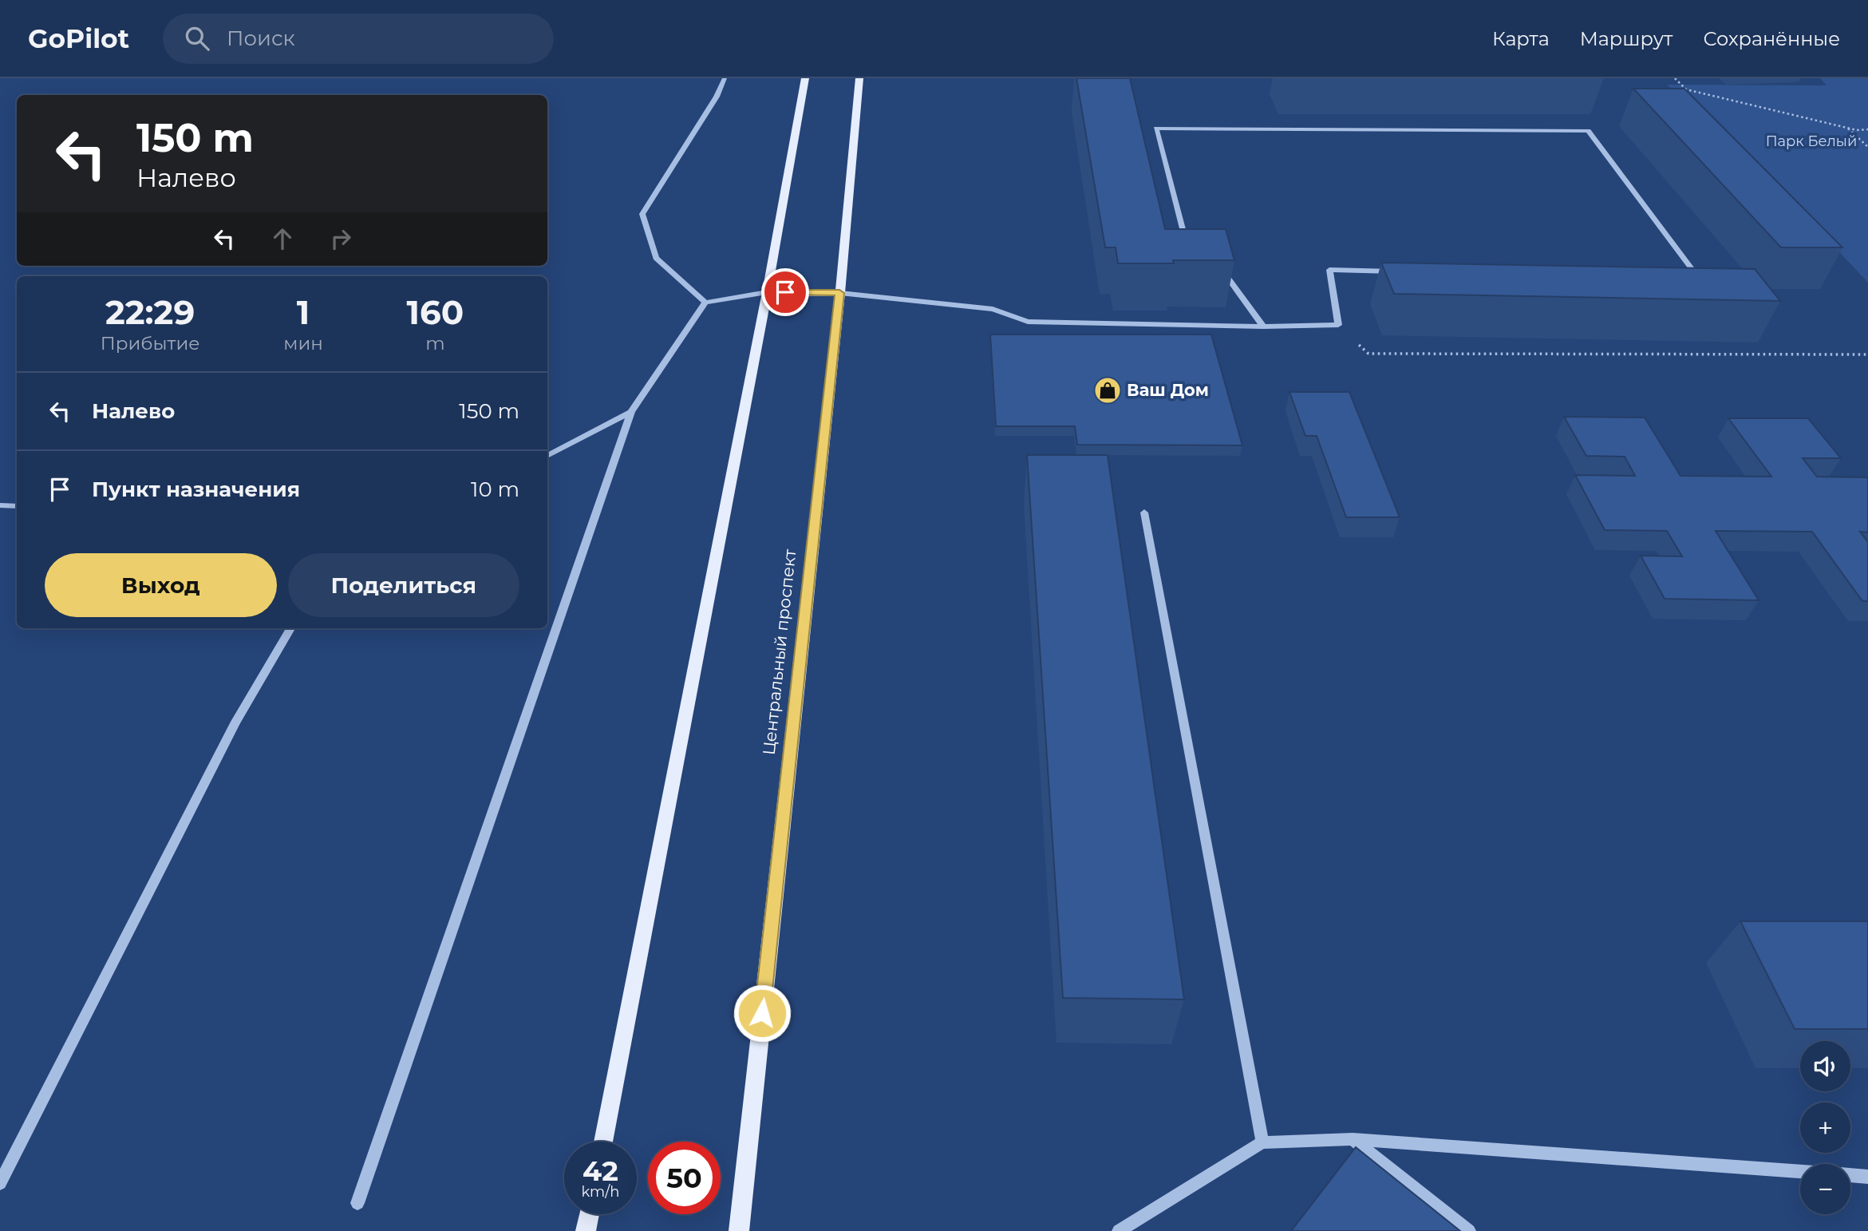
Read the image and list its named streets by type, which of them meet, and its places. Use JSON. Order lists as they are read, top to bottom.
{
  "streets": {
    "main road": ["Центральный проспект"]
  },
  "parks": ["Парк Белый"],
  "places": {
    "shop": ["Ваш Дом"]
  },
  "page": {
    "header": "GoPilot",
    "search": "Поиск",
    "nav": ["Карта", "Маршрут", "Сохранённые"],
    "turn": ["150 m", "Налево"],
    "eta": [
      "22:29",
      "Прибытие",
      "1",
      "мин",
      "160",
      "m"
    ],
    "list": [
      {
        "name": "Налево",
        "value": "150 m"
      },
      {
        "name": "Пункт назначения",
        "value": "10 m"
      }
    ],
    "buttons": ["Выход", "Поделиться"],
    "map_buttons": ["+", "−"],
    "speed": "42 km/h",
    "limit": "50"
  }
}
